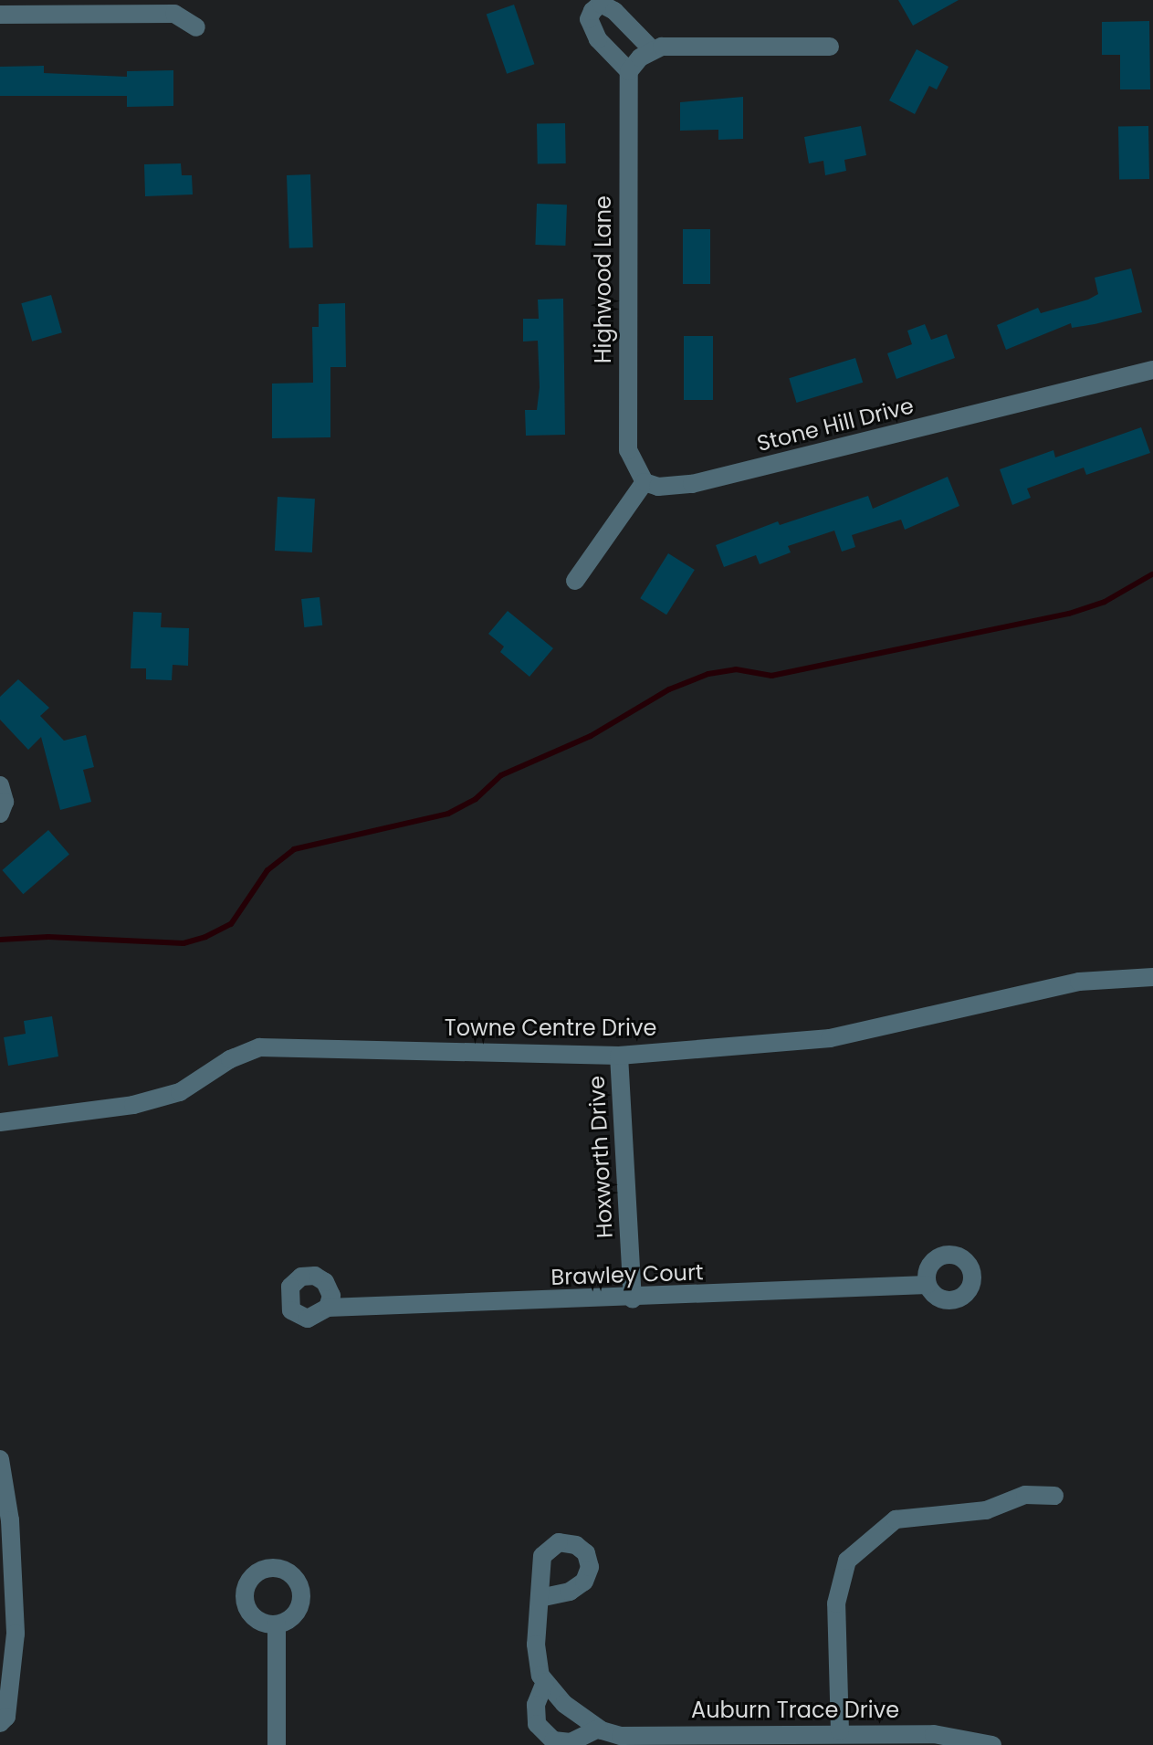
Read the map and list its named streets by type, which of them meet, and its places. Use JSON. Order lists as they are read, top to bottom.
{
  "streets": {
    "street": [
      "Highwood Lane",
      "Stone Hill Drive",
      "Towne Centre Drive",
      "Hoxworth Drive",
      "Brawley Court",
      "Auburn Trace Drive"
    ]
  },
  "crossings": [
    ["Highwood Lane", "Stone Hill Drive"],
    ["Towne Centre Drive", "Hoxworth Drive"],
    ["Hoxworth Drive", "Brawley Court"]
  ]
}
